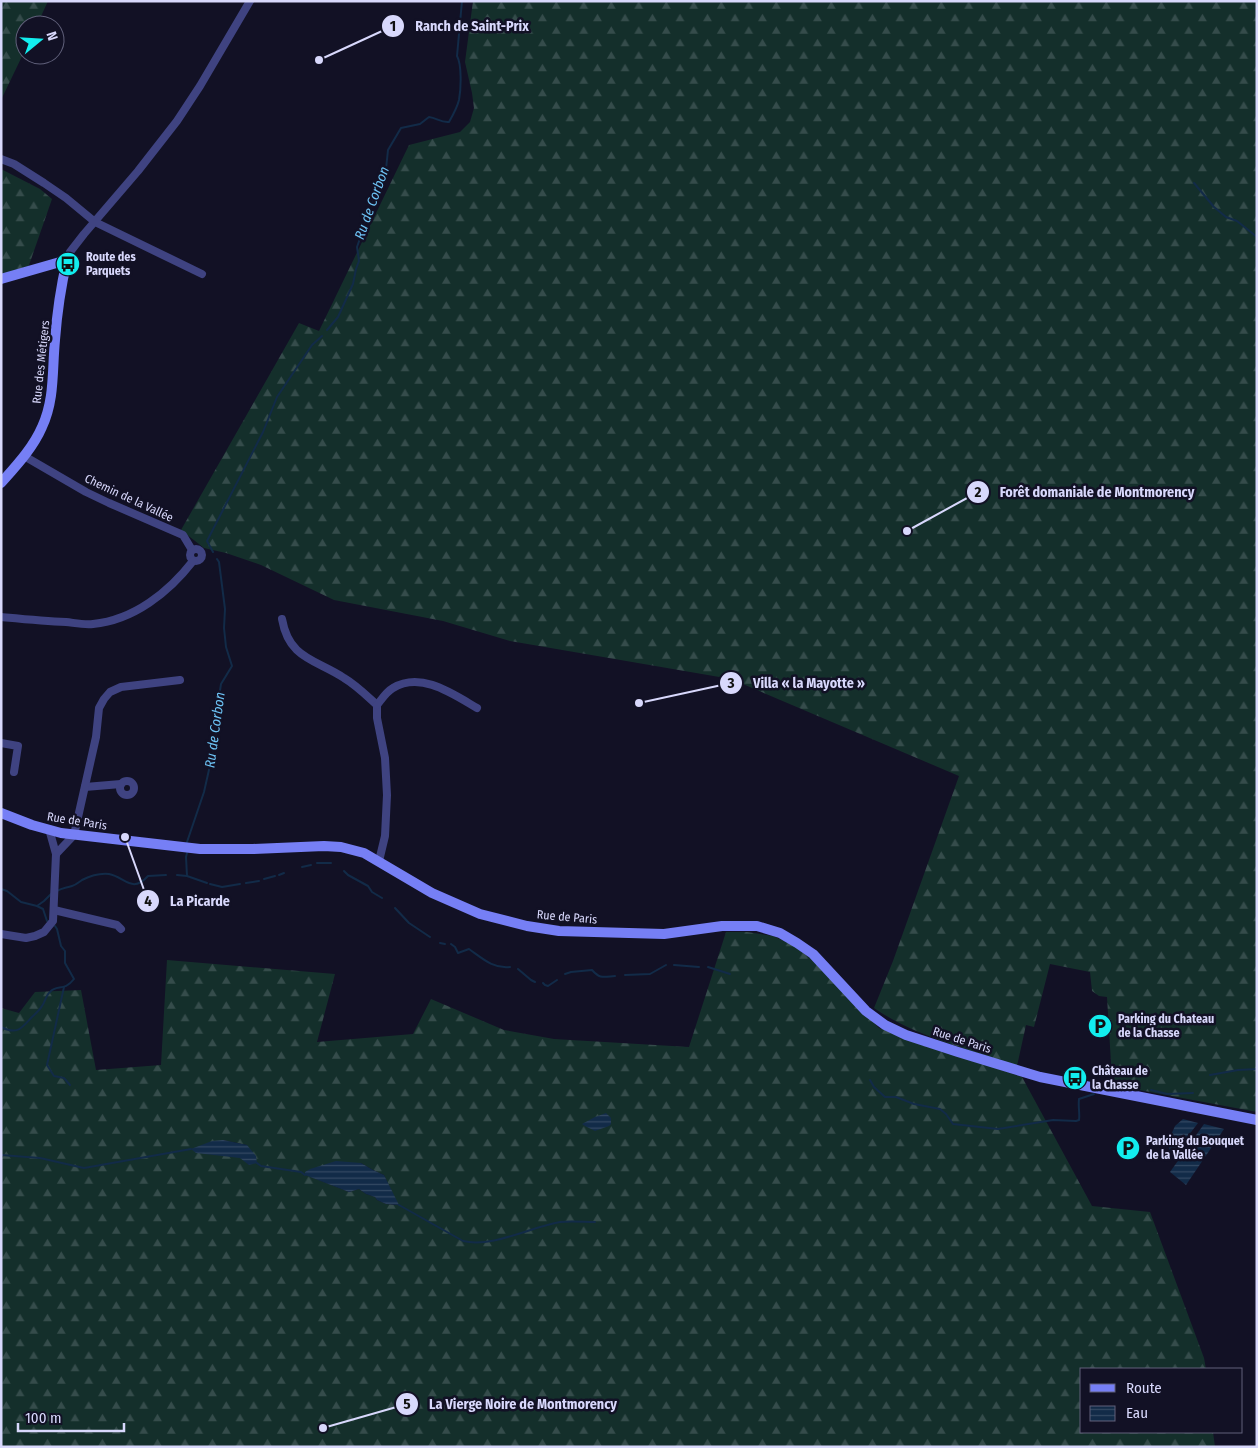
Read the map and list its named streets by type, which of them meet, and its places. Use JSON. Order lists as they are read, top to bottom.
{
  "streets": {
    "main road": ["Rue des Métigers", "Rue de Paris"],
    "street": ["Chemin de la Vallée"]
  },
  "crossings": [
    ["Rue des Métigers", "Chemin de la Vallée"]
  ],
  "water": ["Ru de Corbon"],
  "places": {
    "other": [
      "Ranch de Saint-Prix",
      "Forêt domaniale de Montmorency",
      "Villa « la Mayotte »",
      "La Picarde",
      "La Vierge Noire de Montmorency"
    ],
    "bus stop": ["Route des Parquets", "Château de la Chasse"],
    "parking": ["Parking du Chateau de la Chasse", "Parking du Bouquet de la Vallée"]
  },
  "legend": ["Route", "Eau"],
  "scale_bar": "100 m",
  "north": "right"
}
